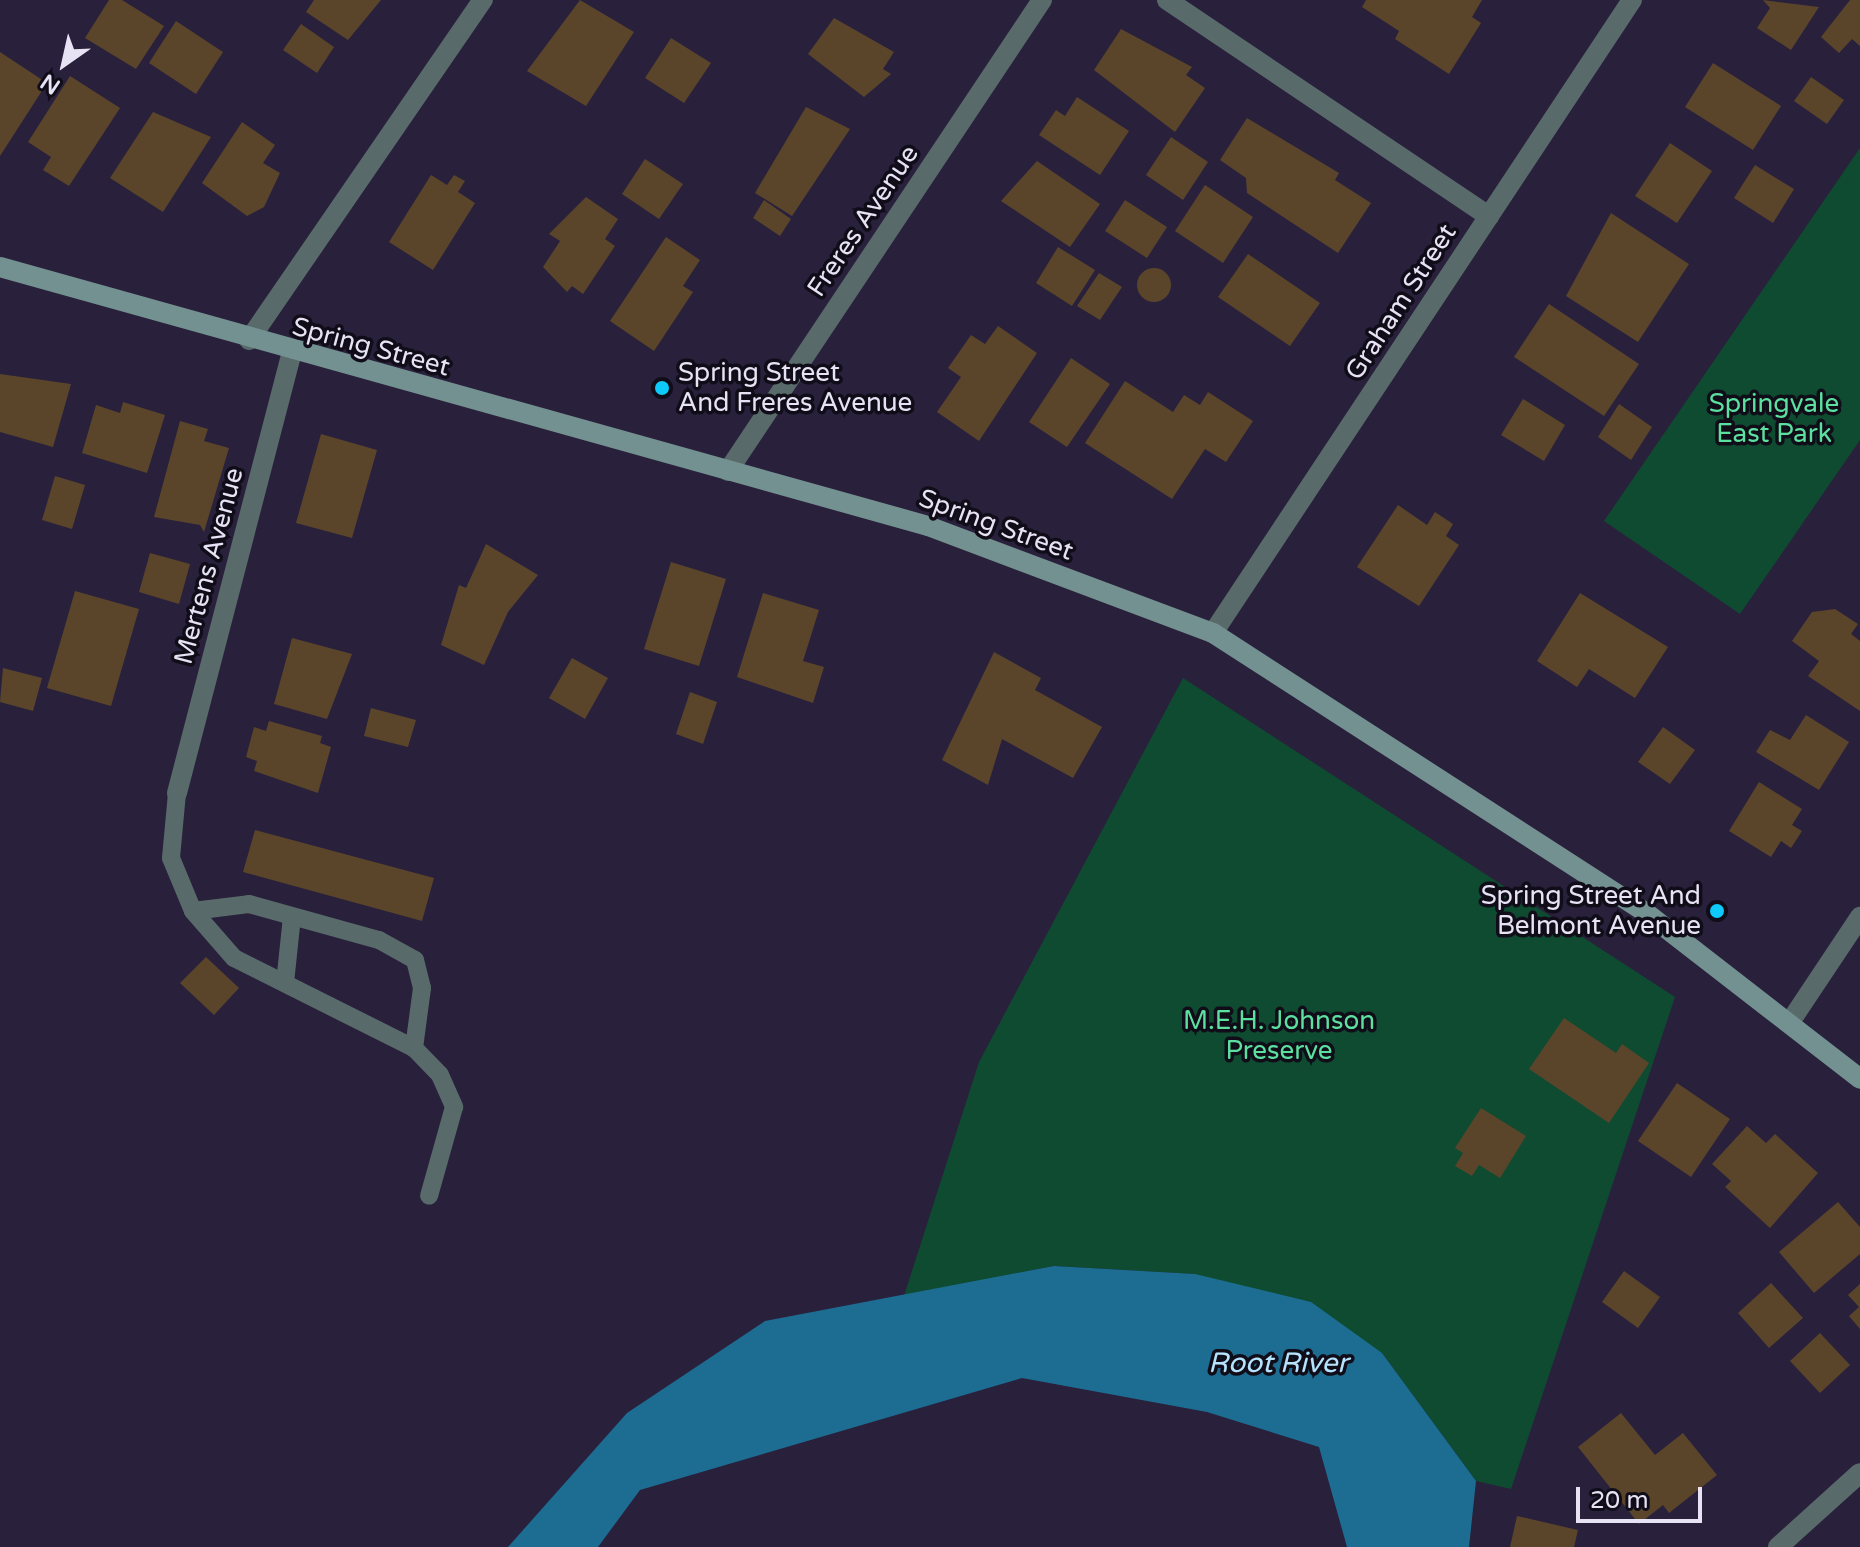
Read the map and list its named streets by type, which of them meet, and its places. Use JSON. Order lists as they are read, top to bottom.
{
  "streets": {
    "main road": ["Spring Street"],
    "street": ["Freres Avenue", "Graham Street", "Mertens Avenue"]
  },
  "crossings": [
    ["Freres Avenue", "Spring Street"],
    ["Graham Street", "Spring Street"],
    ["Spring Street", "Mertens Avenue"]
  ],
  "water": ["Root River"],
  "parks": ["Springvale East Park", "M.E.H. Johnson Preserve"],
  "places": ["Spring Street And Freres Avenue", "Spring Street And Belmont Avenue"],
  "scale_bar": "20 m",
  "north": "bottom left"
}
